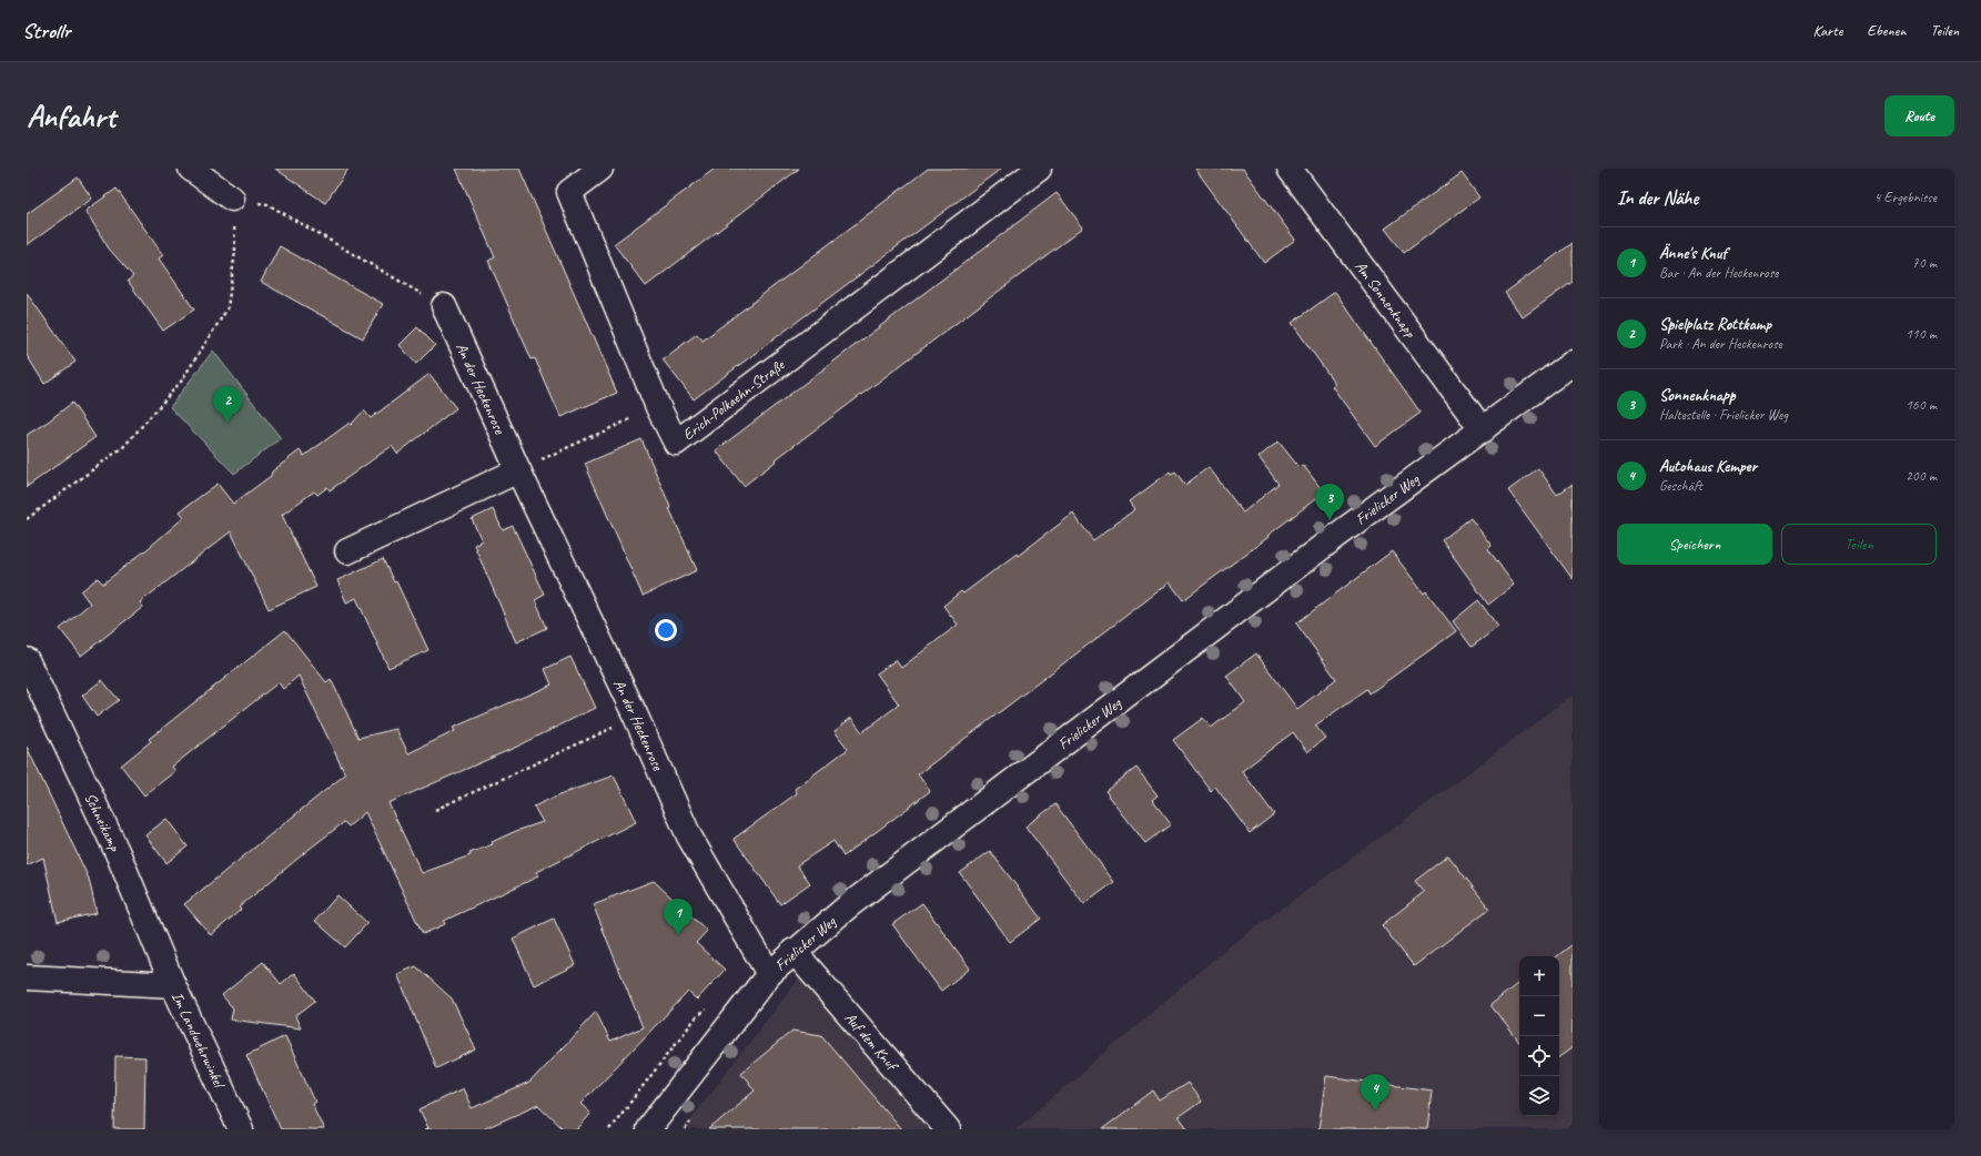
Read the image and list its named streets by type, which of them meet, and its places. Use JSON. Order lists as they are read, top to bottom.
{
  "streets": {
    "street": [
      "Am Sonnenknapp",
      "An der Heckenrose",
      "Erich-Polkaehn-Straße",
      "Frielicker Weg",
      "Schneikamp",
      "Im Landwehrwinkel",
      "Auf dem Knuf"
    ]
  },
  "crossings": [
    ["Am Sonnenknapp", "Frielicker Weg"],
    ["An der Heckenrose", "Frielicker Weg"],
    ["Frielicker Weg", "Auf dem Knuf"],
    ["Schneikamp", "Im Landwehrwinkel"]
  ],
  "page": {
    "header": "Strollr",
    "nav": ["Karte", "Ebenen", "Teilen"],
    "buttons": [
      "Route",
      ["Speichern", "Teilen"]
    ],
    "title": "Anfahrt",
    "heading": ["In der Nähe", "4 Ergebnisse"],
    "list": [
      {
        "mark": "1",
        "name": "Änne's Knuf",
        "note": "Bar · An der Heckenrose",
        "value": "70 m"
      },
      {
        "mark": "2",
        "name": "Spielplatz Rottkamp",
        "note": "Park · An der Heckenrose",
        "value": "110 m"
      },
      {
        "mark": "3",
        "name": "Sonnenknapp",
        "note": "Haltestelle · Frielicker Weg",
        "value": "160 m"
      },
      {
        "mark": "4",
        "name": "Autohaus Kemper",
        "note": "Geschäft",
        "value": "200 m"
      }
    ],
    "pins": [
      "2",
      "3",
      "1",
      "4"
    ],
    "map_buttons": ["+", "−"]
  }
}
